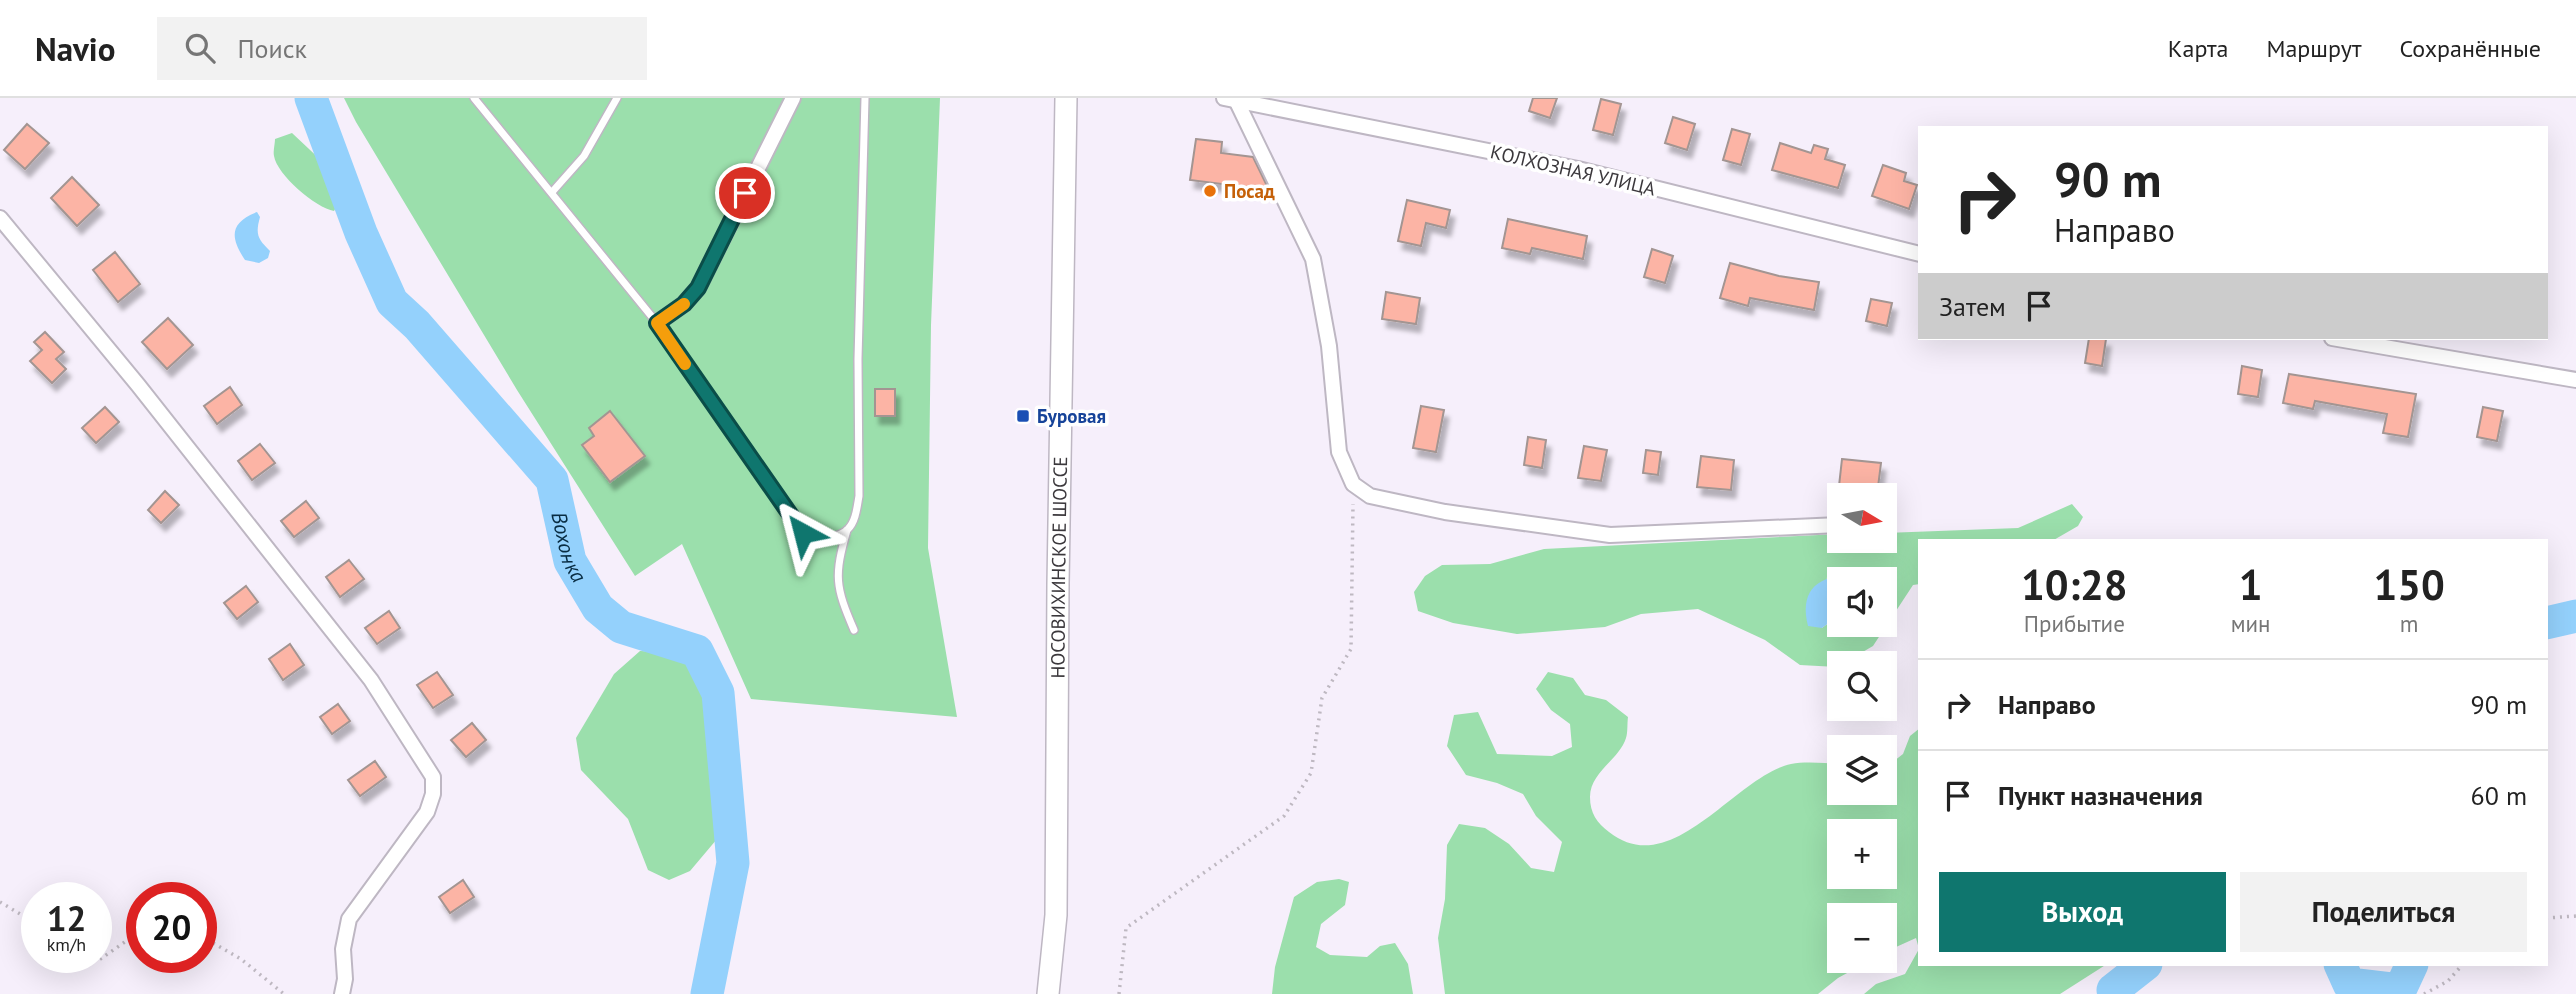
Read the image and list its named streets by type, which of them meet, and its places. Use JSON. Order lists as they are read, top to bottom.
{
  "streets": {
    "main road": ["НОСОВИХИНСКОЕ ШОССЕ"],
    "street": ["КОЛХОЗНАЯ УЛИЦА"]
  },
  "water": ["Вохонка"],
  "places": {
    "other": ["Посад"],
    "transit": ["Буровая"]
  },
  "north": "right",
  "page": {
    "header": "Navio",
    "search": "Поиск",
    "nav": ["Карта", "Маршрут", "Сохранённые"],
    "turn": ["90 m", "Направо"],
    "then": "Затем",
    "map_buttons": ["+", "−"],
    "eta": [
      "10:28",
      "Прибытие",
      "1",
      "мин",
      "150",
      "m"
    ],
    "list": [
      {
        "name": "Направо",
        "value": "90 m"
      },
      {
        "name": "Пункт назначения",
        "value": "60 m"
      }
    ],
    "buttons": ["Выход", "Поделиться"],
    "speed": "12 km/h",
    "limit": "20"
  }
}
